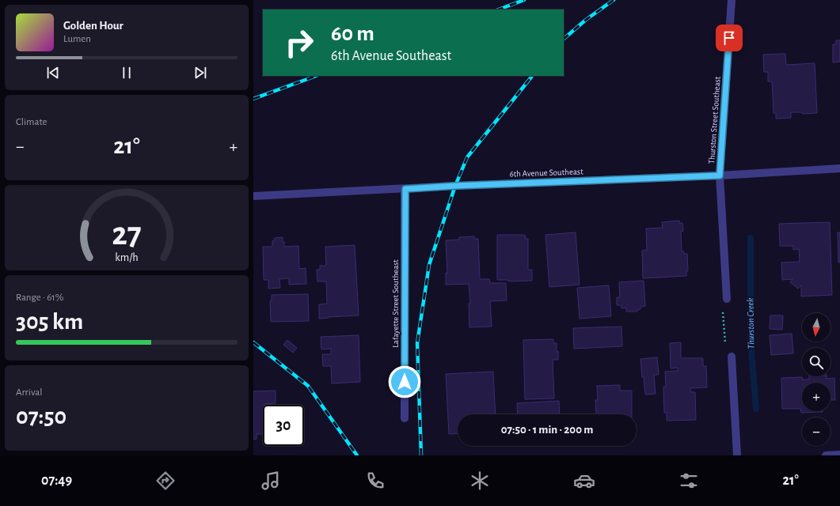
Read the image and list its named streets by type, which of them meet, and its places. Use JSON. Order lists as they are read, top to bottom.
{
  "streets": {
    "street": ["Thurston Street Southeast", "6th Avenue Southeast", "Lafayette Street Southeast"]
  },
  "crossings": [
    ["Thurston Street Southeast", "6th Avenue Southeast"],
    ["6th Avenue Southeast", "Lafayette Street Southeast"]
  ],
  "water": ["Thurston Creek"],
  "north": "bottom",
  "page": {
    "turn": ["60 m", "6th Avenue Southeast"],
    "song": ["Golden Hour", "Lumen"],
    "tile": [
      "Climate",
      ["Range · 61%", "305 km"],
      ["Arrival", "07:50"]
    ],
    "heat": ["−", "21°", "+"],
    "map_buttons": ["+", "−"],
    "limit": "30",
    "trip": "07:50 · 1 min · 200 m",
    "tabs": ["07:49", "21°"],
    "gauge": ["27", "km/h"]
  }
}
